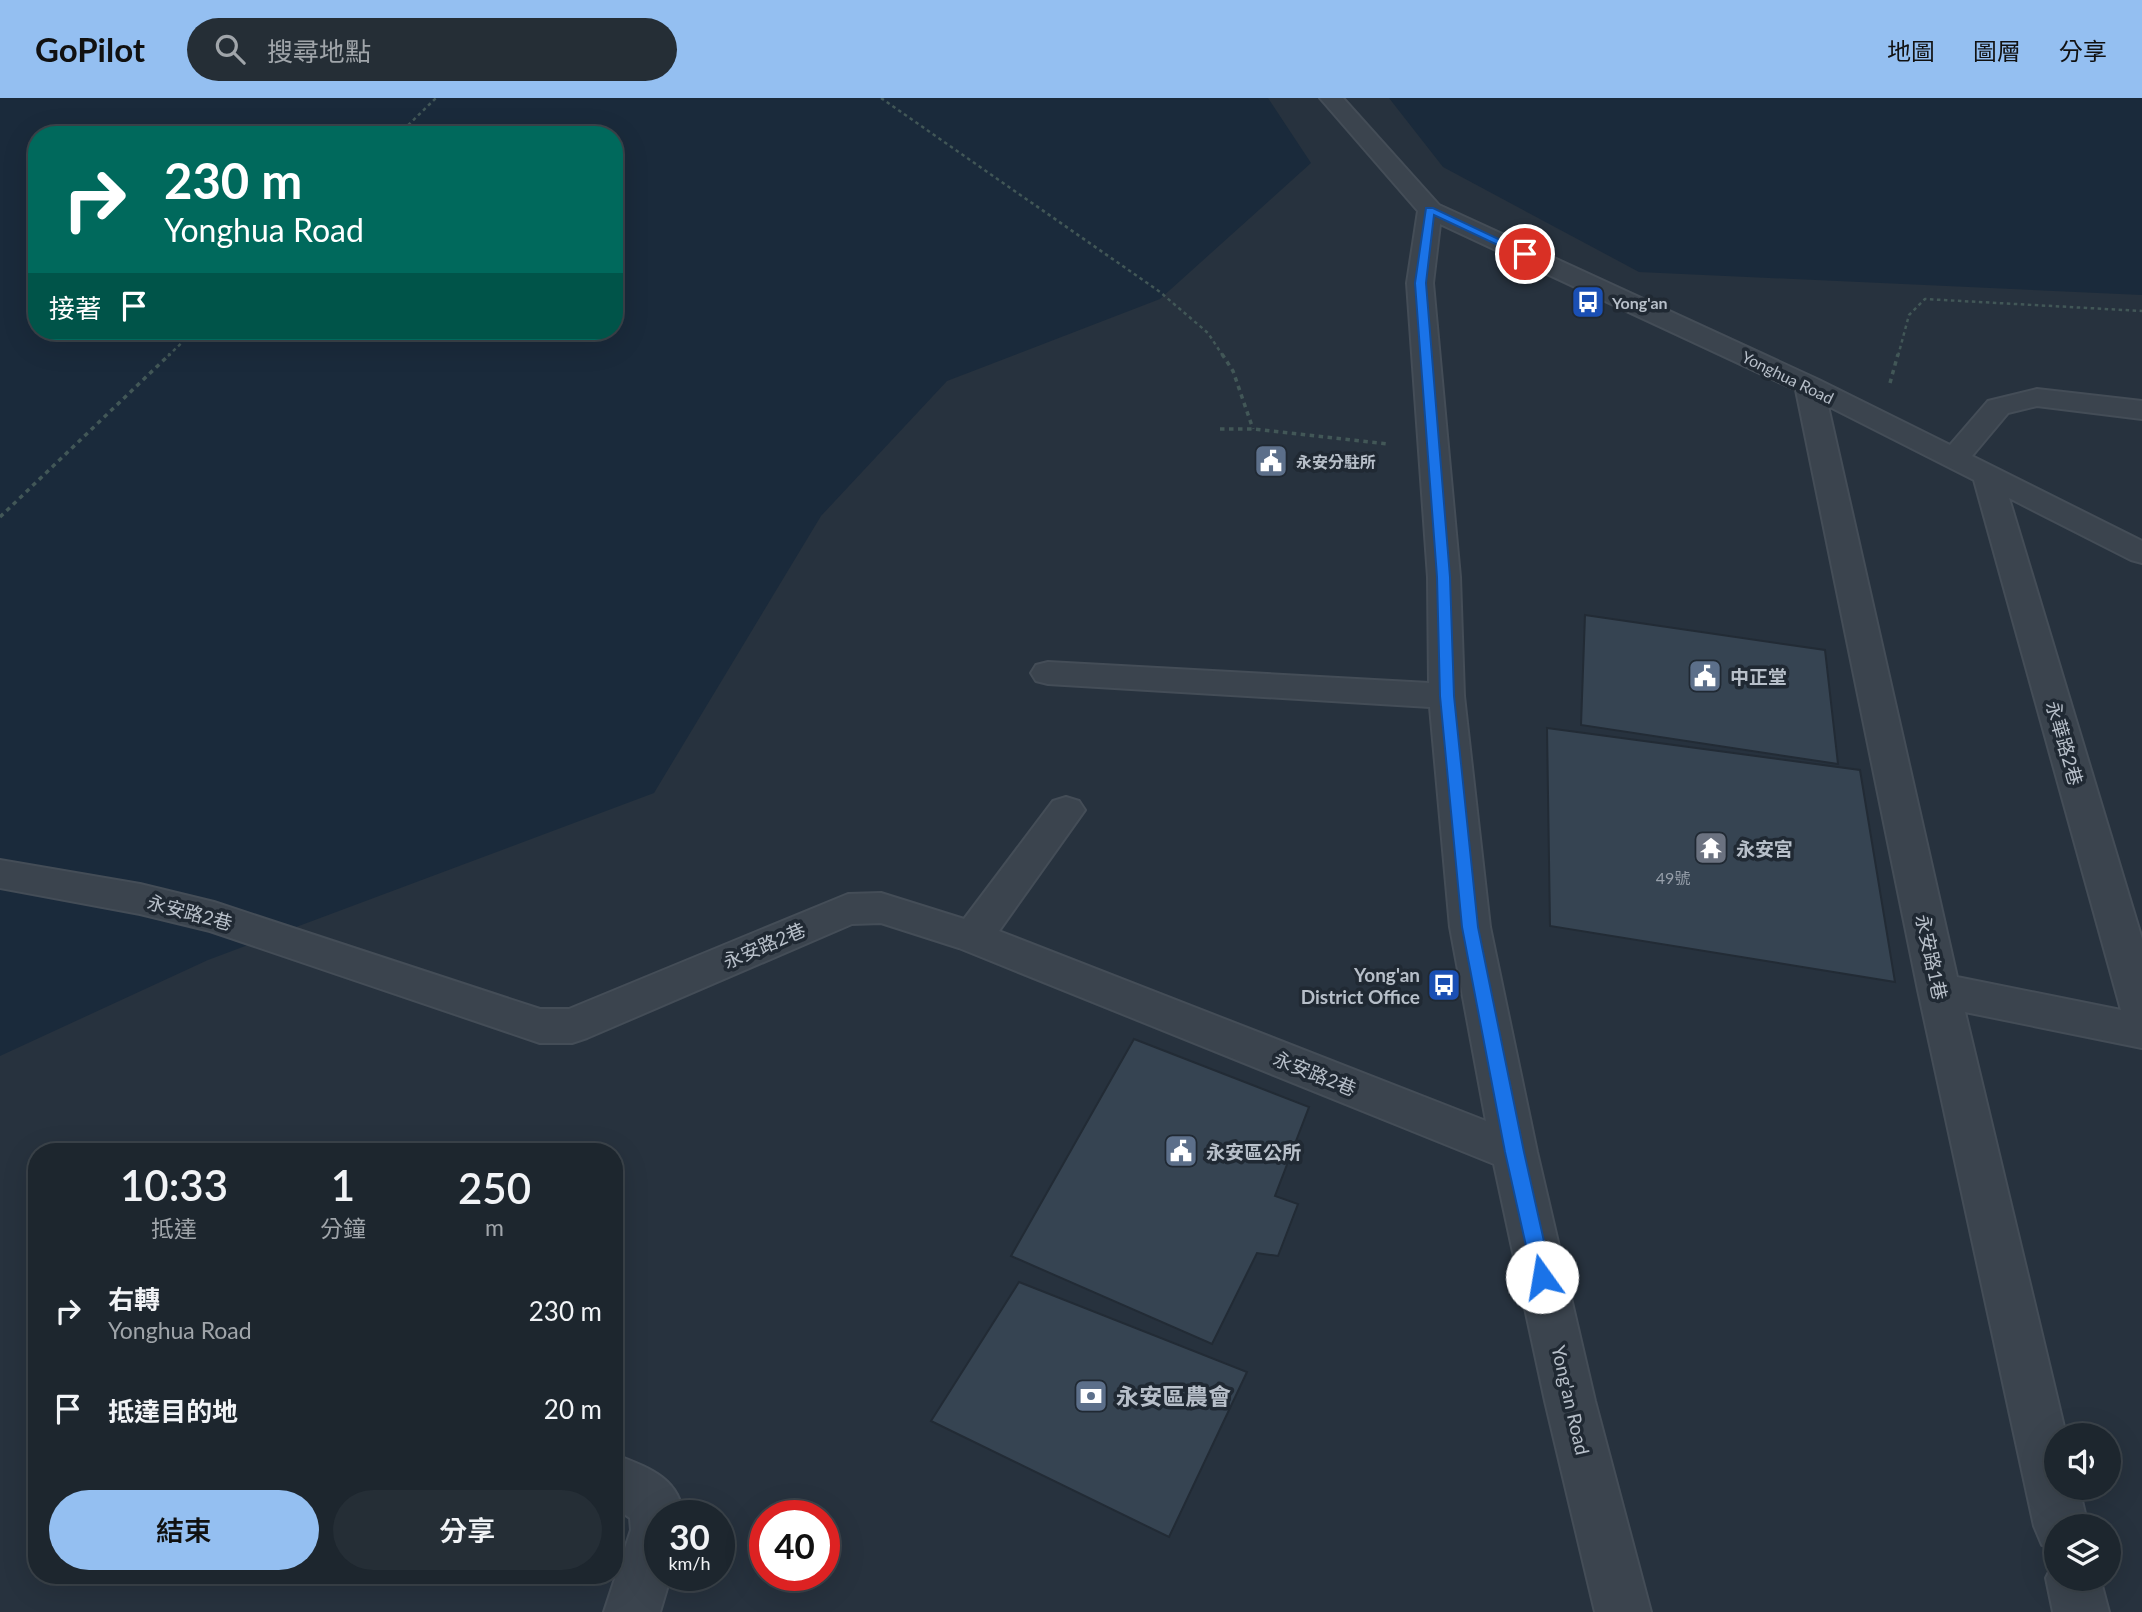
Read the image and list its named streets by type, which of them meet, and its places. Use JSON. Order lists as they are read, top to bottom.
{
  "streets": {
    "street": [
      "Yonghua Road",
      "永華路2巷",
      "永安路2巷",
      "永安路1巷",
      "Yong'an Road"
    ]
  },
  "crossings": [
    ["Yonghua Road", "永華路2巷"],
    ["Yonghua Road", "永安路1巷"],
    ["Yonghua Road", "Yong'an Road"],
    ["永安路2巷", "Yong'an Road"]
  ],
  "places": {
    "bus stop": ["Yong'an", "Yong'an District Office"],
    "public building": ["永安分駐所", "中正堂", "永安區公所"],
    "temple": ["永安宮"],
    "bank": ["永安區農會"]
  },
  "house_numbers": ["49號"],
  "page": {
    "header": "GoPilot",
    "search": "搜尋地點",
    "nav": ["地圖", "圖層", "分享"],
    "turn": ["230 m", "Yonghua Road"],
    "then": "接著",
    "eta": [
      "10:33",
      "抵達",
      "1",
      "分鐘",
      "250",
      "m"
    ],
    "list": [
      {
        "name": "右轉",
        "note": "Yonghua Road",
        "value": "230 m"
      },
      {
        "name": "抵達目的地",
        "value": "20 m"
      }
    ],
    "buttons": ["結束", "分享"],
    "speed": "30 km/h",
    "limit": "40"
  }
}
